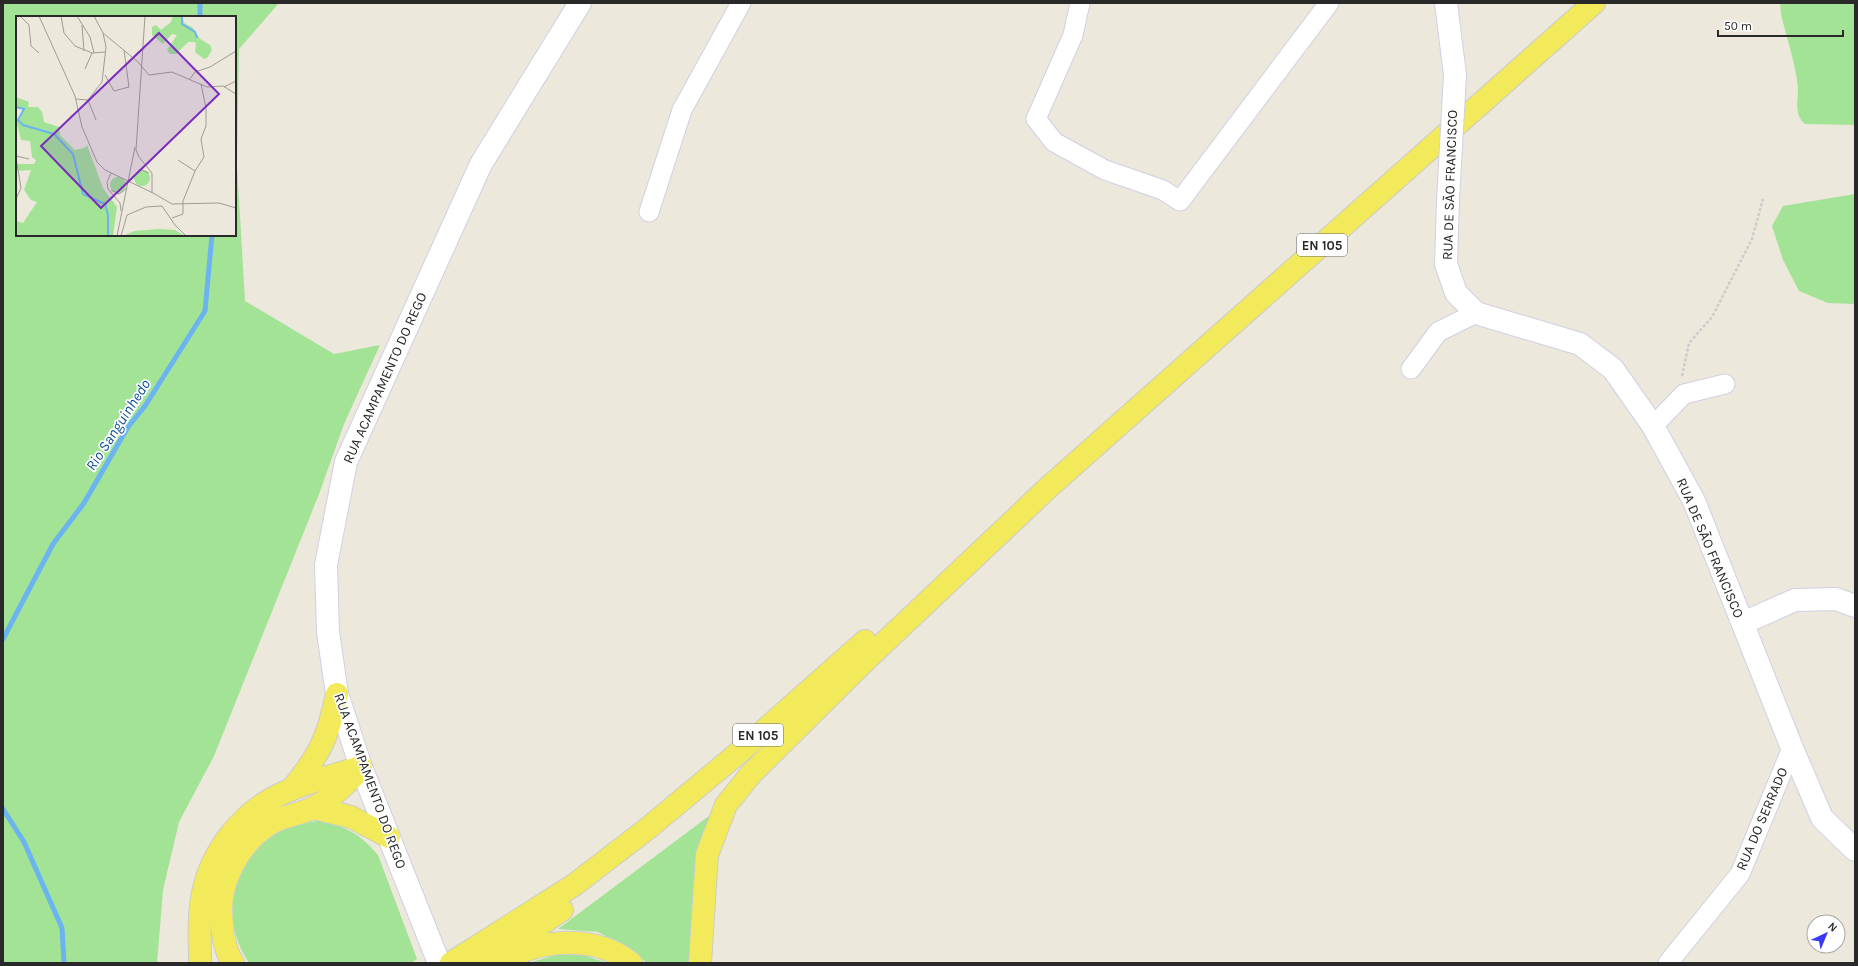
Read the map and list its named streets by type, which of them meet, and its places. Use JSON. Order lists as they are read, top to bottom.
{
  "streets": {
    "main road": ["EN 105"],
    "street": ["RUA DE SÃO FRANCISCO", "RUA ACAMPAMENTO DO REGO", "RUA DO SERRADO"]
  },
  "crossings": [
    ["RUA DE SÃO FRANCISCO", "RUA DO SERRADO"]
  ],
  "water": ["Rio Sanguinhedo"],
  "scale_bar": "50 m",
  "north": "top right"
}
